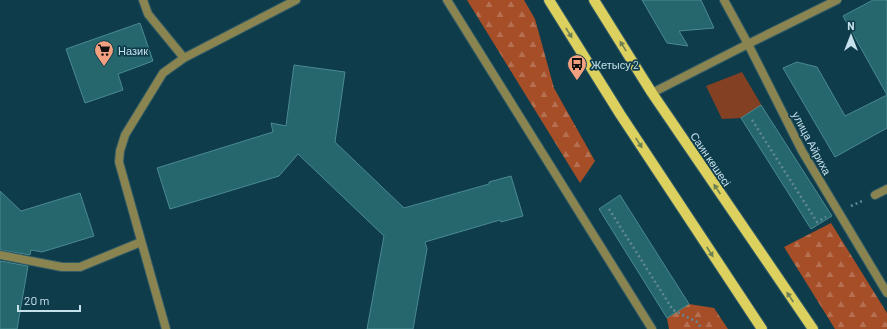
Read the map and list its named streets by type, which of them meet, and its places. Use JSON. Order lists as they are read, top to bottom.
{
  "streets": {
    "main road": ["Саин көшесі"],
    "street": ["улица Айриха"]
  },
  "places": {
    "supermarket": ["Назик"],
    "bus stop": ["Жетысу 2"]
  },
  "scale_bar": "20 m",
  "north": "top"
}
